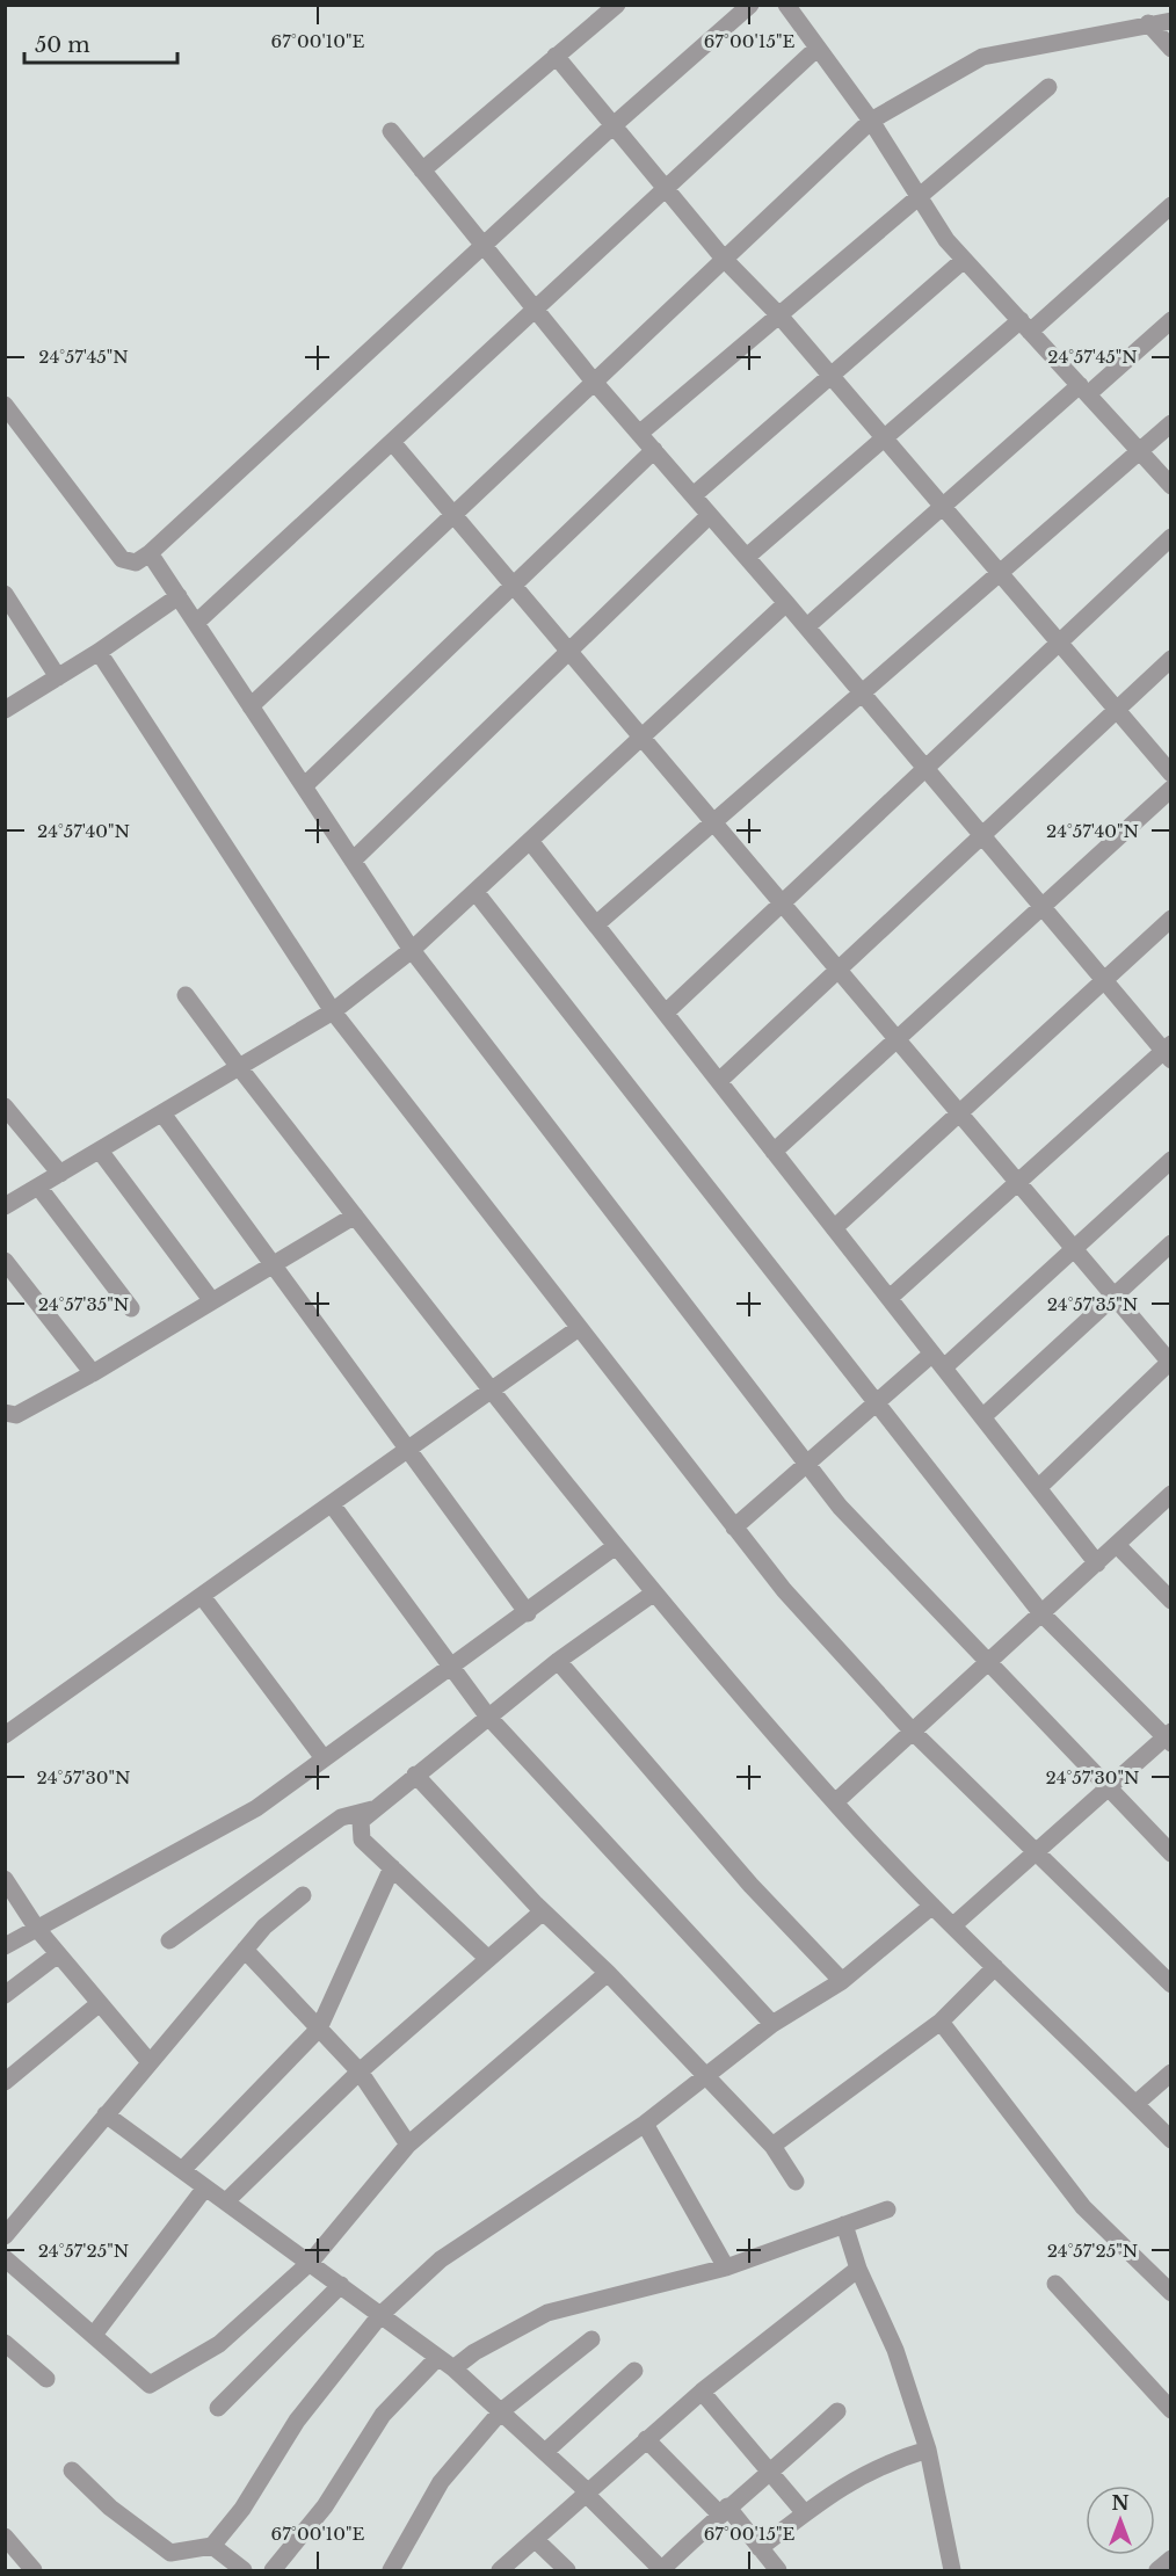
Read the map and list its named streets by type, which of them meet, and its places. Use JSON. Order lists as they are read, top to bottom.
{
  "scale_bar": "50 m",
  "north": "top",
  "coordinates": [
    "67°00'10\"E",
    "67°00'15\"E",
    "24°57'45\"N",
    "24°57'40\"N",
    "24°57'35\"N",
    "24°57'30\"N",
    "24°57'25\"N"
  ]
}
